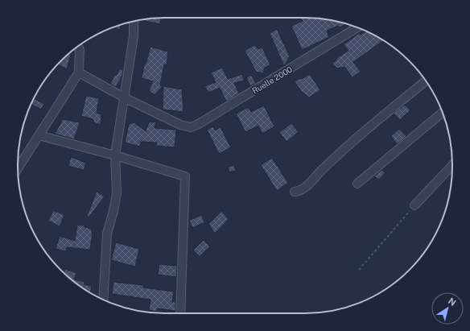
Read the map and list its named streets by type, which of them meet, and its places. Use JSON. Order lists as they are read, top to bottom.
{
  "streets": {
    "street": ["Ruelle 2000"]
  },
  "north": "top right"
}
